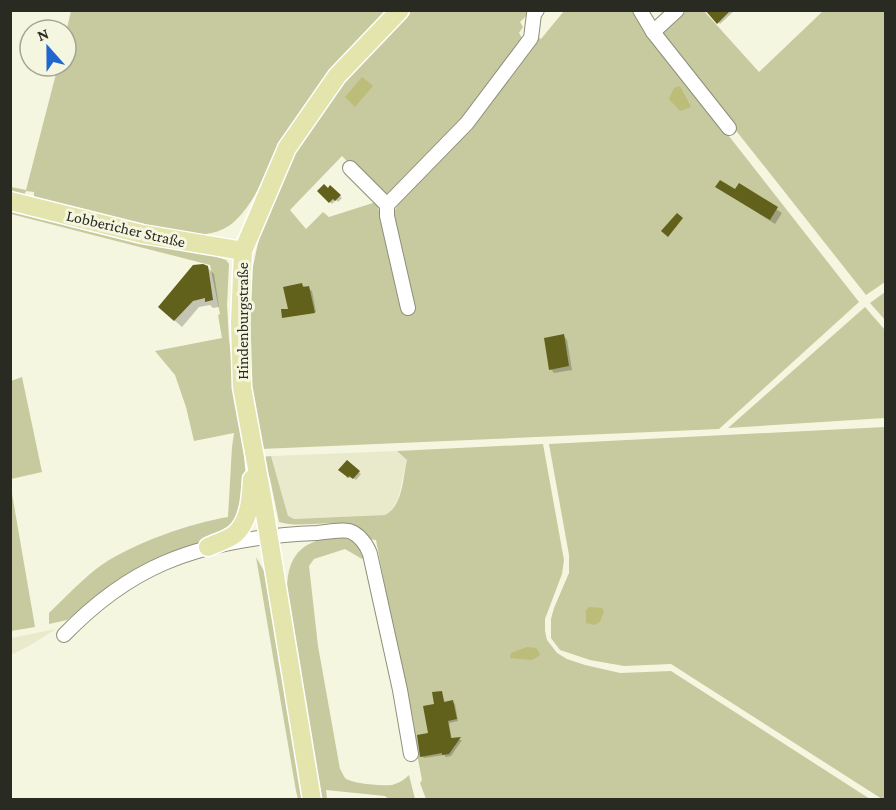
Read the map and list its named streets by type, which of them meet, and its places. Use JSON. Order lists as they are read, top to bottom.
{
  "streets": {
    "main road": ["Lobbericher Straße", "Hindenburgstraße"]
  },
  "crossings": [
    ["Lobbericher Straße", "Hindenburgstraße"]
  ],
  "north": "top"
}
